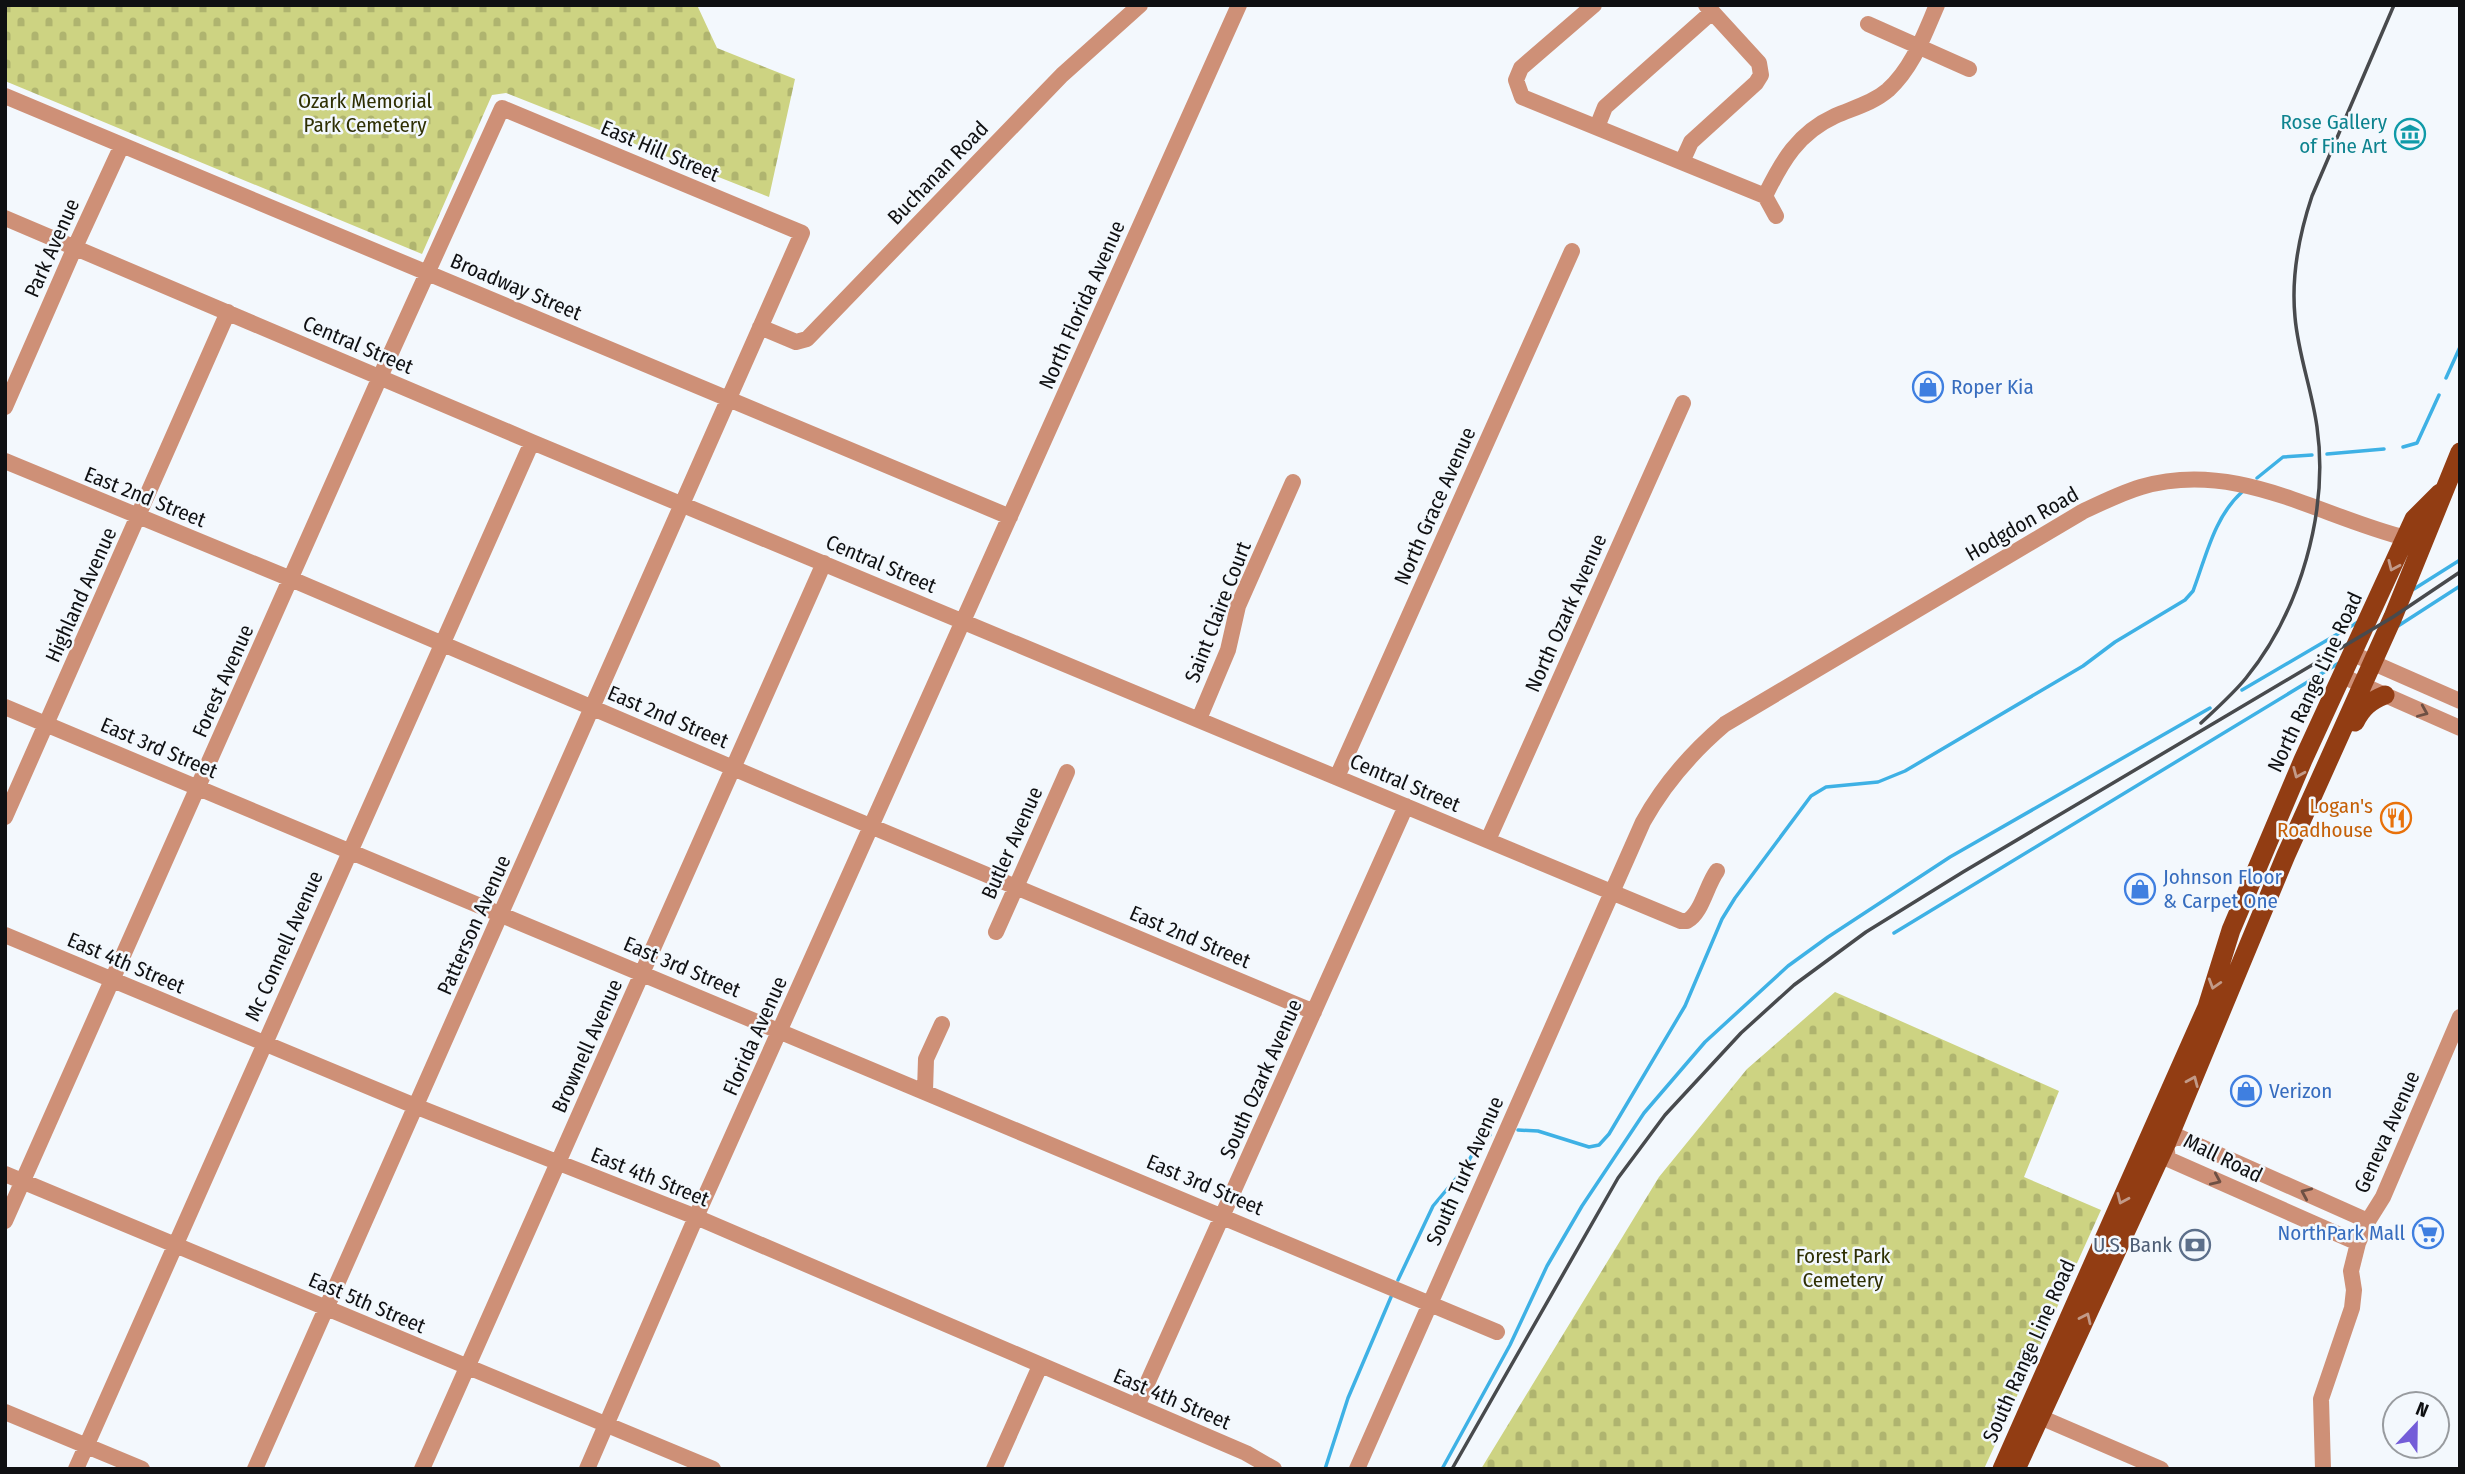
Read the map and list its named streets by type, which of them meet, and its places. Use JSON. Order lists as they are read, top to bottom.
{
  "streets": {
    "main road": ["North Range Line Road", "South Range Line Road"],
    "street": [
      "East Hill Street",
      "Buchanan Road",
      "Park Avenue",
      "Broadway Street",
      "North Florida Avenue",
      "Central Street",
      "East 2nd Street",
      "North Grace Avenue",
      "Hodgdon Road",
      "Highland Avenue",
      "Saint Claire Court",
      "North Ozark Avenue",
      "Forest Avenue",
      "East 3rd Street",
      "Butler Avenue",
      "Patterson Avenue",
      "Mc Connell Avenue",
      "East 4th Street",
      "Florida Avenue",
      "Brownell Avenue",
      "South Ozark Avenue",
      "Geneva Avenue",
      "Mall Road",
      "South Turk Avenue",
      "East 5th Street"
    ]
  },
  "crossings": [
    ["East Hill Street", "Forest Avenue"],
    ["East Hill Street", "Patterson Avenue"],
    ["Buchanan Road", "Patterson Avenue"],
    ["Park Avenue", "Broadway Street"],
    ["Park Avenue", "Central Street"],
    ["Broadway Street", "North Florida Avenue"],
    ["Broadway Street", "Forest Avenue"],
    ["Broadway Street", "Patterson Avenue"],
    ["North Florida Avenue", "Central Street"],
    ["North Florida Avenue", "Florida Avenue"],
    ["Central Street", "North Grace Avenue"],
    ["Central Street", "Hodgdon Road"],
    ["Central Street", "Highland Avenue"],
    ["Central Street", "Saint Claire Court"],
    ["Central Street", "North Ozark Avenue"],
    ["Central Street", "Forest Avenue"],
    ["Central Street", "Patterson Avenue"],
    ["Central Street", "Mc Connell Avenue"],
    ["Central Street", "Florida Avenue"],
    ["Central Street", "Brownell Avenue"],
    ["Central Street", "South Ozark Avenue"],
    ["Central Street", "South Turk Avenue"],
    ["East 2nd Street", "Highland Avenue"],
    ["East 2nd Street", "Forest Avenue"],
    ["East 2nd Street", "Butler Avenue"],
    ["East 2nd Street", "Patterson Avenue"],
    ["East 2nd Street", "Mc Connell Avenue"],
    ["East 2nd Street", "Florida Avenue"],
    ["East 2nd Street", "Brownell Avenue"],
    ["East 2nd Street", "South Ozark Avenue"],
    ["Hodgdon Road", "North Range Line Road"],
    ["Hodgdon Road", "South Turk Avenue"],
    ["Highland Avenue", "East 3rd Street"],
    ["Forest Avenue", "East 3rd Street"],
    ["Forest Avenue", "East 4th Street"],
    ["Forest Avenue", "East 5th Street"],
    ["North Range Line Road", "Mall Road"],
    ["North Range Line Road", "South Range Line Road"],
    ["East 3rd Street", "Patterson Avenue"],
    ["East 3rd Street", "Mc Connell Avenue"],
    ["East 3rd Street", "Florida Avenue"],
    ["East 3rd Street", "Brownell Avenue"],
    ["East 3rd Street", "South Ozark Avenue"],
    ["East 3rd Street", "South Turk Avenue"],
    ["Patterson Avenue", "East 4th Street"],
    ["Patterson Avenue", "East 5th Street"],
    ["Mc Connell Avenue", "East 4th Street"],
    ["Mc Connell Avenue", "East 5th Street"],
    ["East 4th Street", "Florida Avenue"],
    ["East 4th Street", "Brownell Avenue"],
    ["East 4th Street", "South Ozark Avenue"],
    ["Florida Avenue", "East 5th Street"],
    ["Brownell Avenue", "East 5th Street"],
    ["Geneva Avenue", "Mall Road"],
    ["Mall Road", "South Range Line Road"]
  ],
  "parks": ["Ozark Memorial Park Cemetery", "Forest Park Cemetery"],
  "places": {
    "museum": ["Rose Gallery of Fine Art"],
    "shop": ["Roper Kia", "Johnson Floor & Carpet One", "Verizon"],
    "restaurant": ["Logan's Roadhouse"],
    "supermarket": ["NorthPark Mall"],
    "bank": ["U.S. Bank"]
  },
  "north": "top"
}
